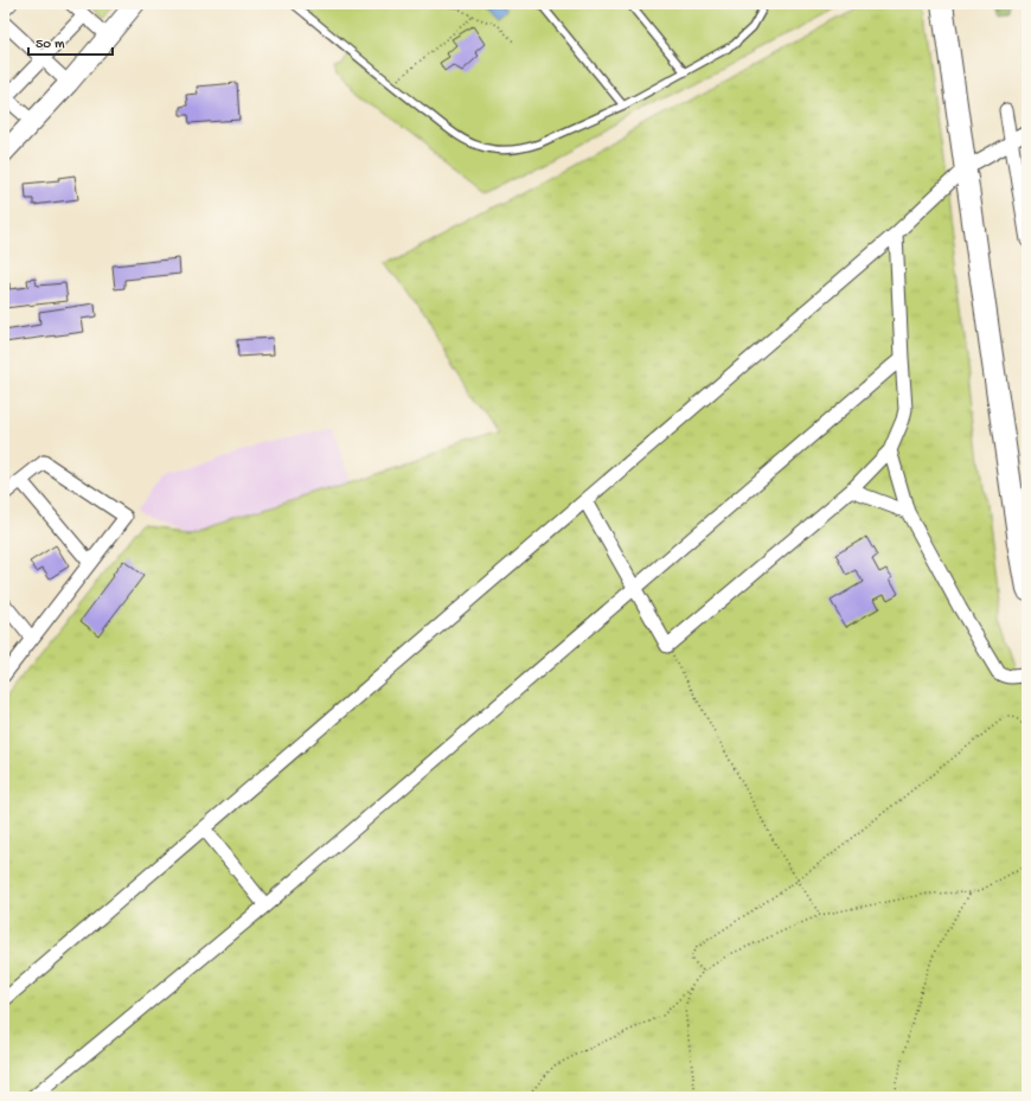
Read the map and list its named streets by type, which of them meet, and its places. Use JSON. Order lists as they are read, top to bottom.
{
  "scale_bar": "50 m"
}
